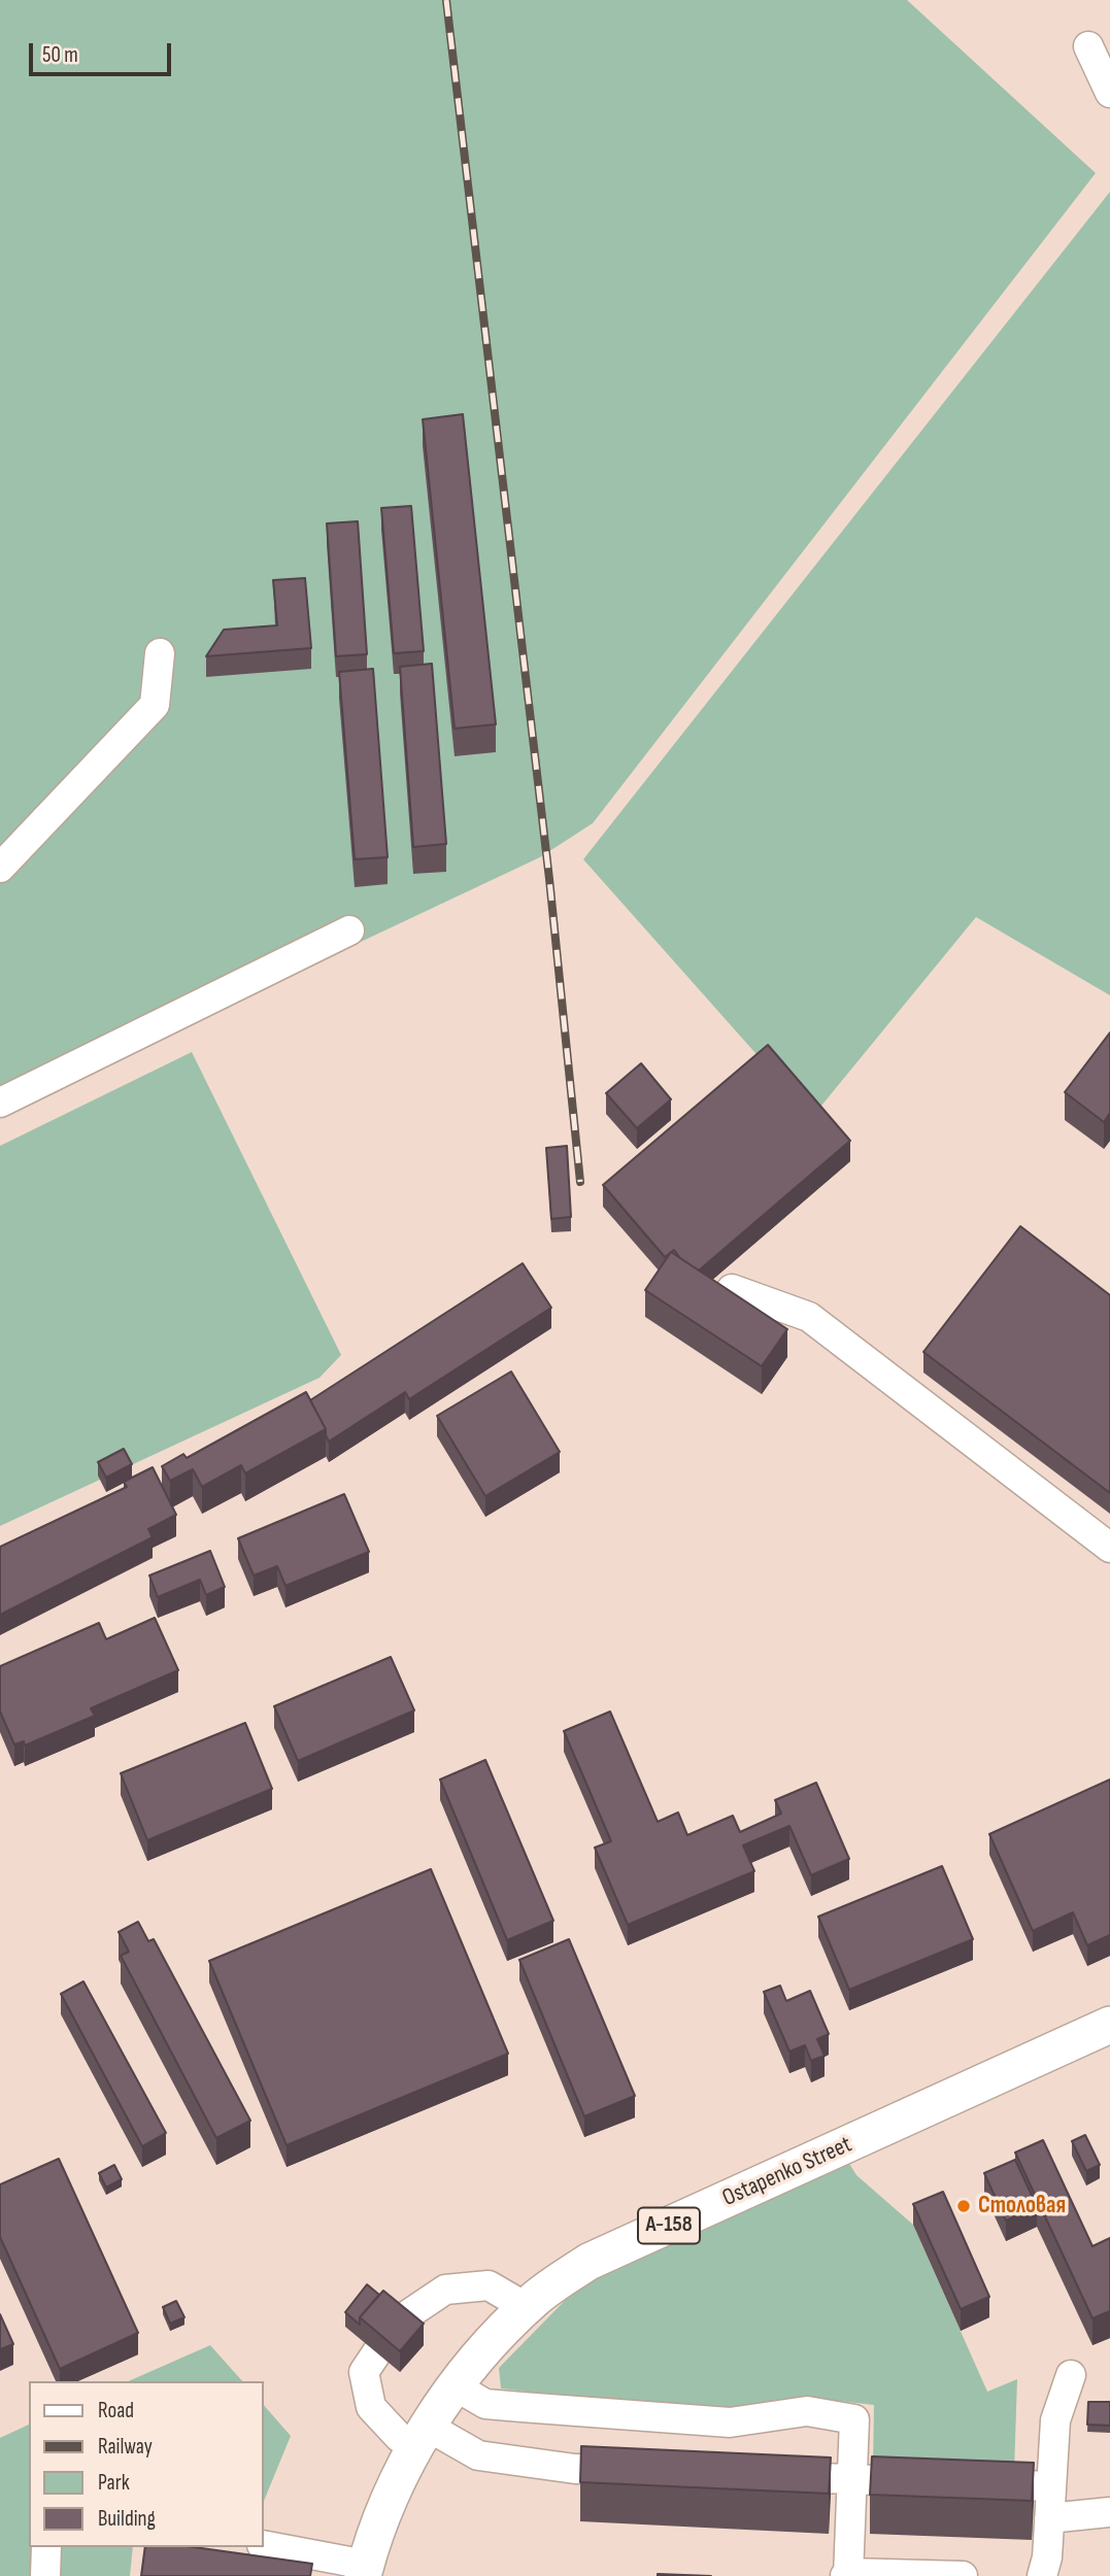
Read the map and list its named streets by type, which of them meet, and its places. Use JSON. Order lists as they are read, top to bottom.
{
  "streets": {
    "main road": ["Ostapenko Street", "А-158"]
  },
  "places": ["Столовая"],
  "legend": [
    "Road",
    "Railway",
    "Park",
    "Building"
  ],
  "scale_bar": "50 m"
}
